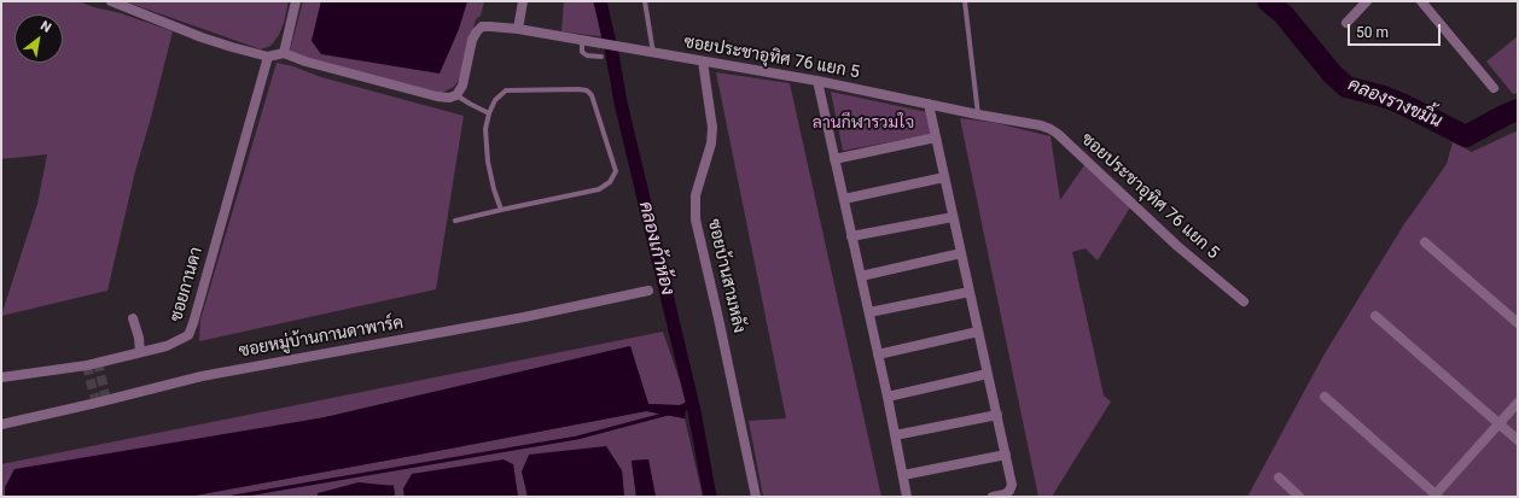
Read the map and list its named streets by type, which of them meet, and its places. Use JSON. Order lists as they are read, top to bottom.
{
  "streets": {
    "street": [
      "ซอยประชาอุทิศ 76 แยก 5",
      "ซอยบ้านสามหลัง",
      "ซอยกานดา",
      "ซอยหมู่บ้านกานดาพาร์ค"
    ]
  },
  "crossings": [
    ["ซอยประชาอุทิศ 76 แยก 5", "ซอยบ้านสามหลัง"]
  ],
  "water": ["คลองรางขมิ้น", "คลองเก้าห้อง"],
  "parks": ["ลานกีฬารวมใจ"],
  "scale_bar": "50 m",
  "north": "top right"
}
